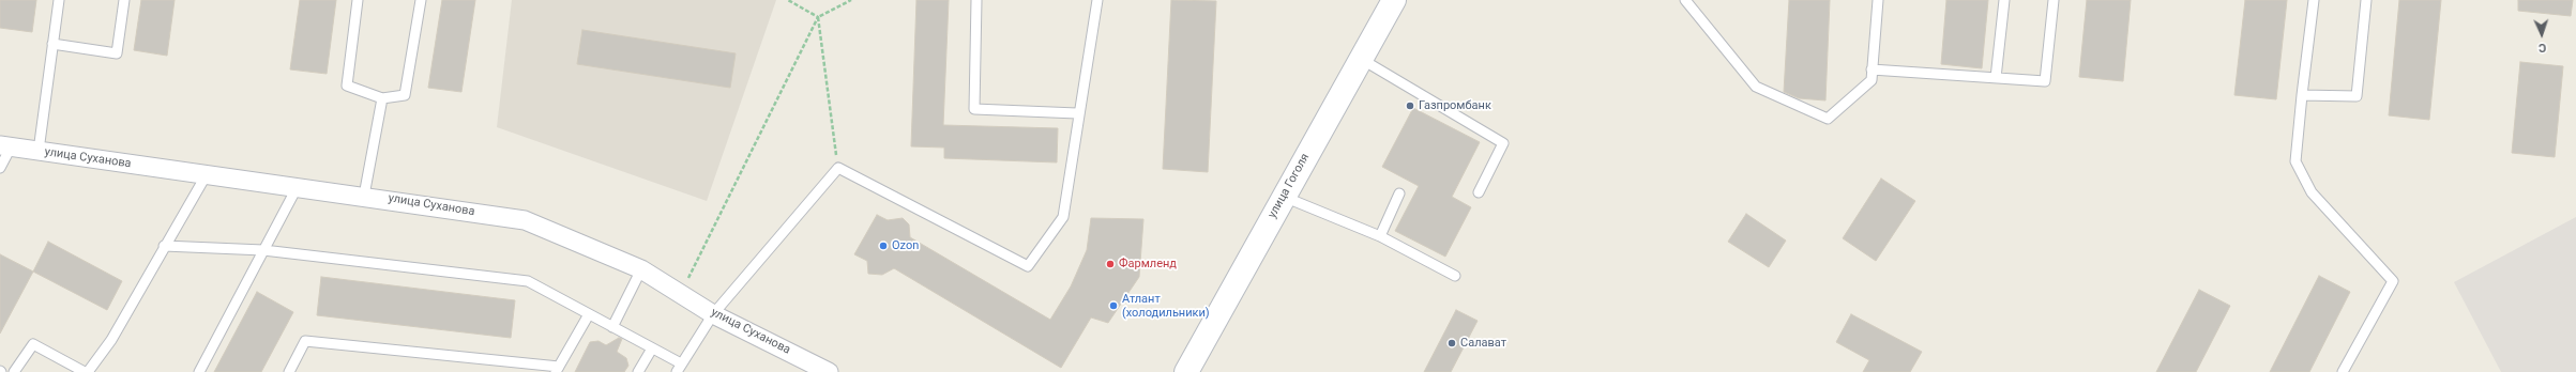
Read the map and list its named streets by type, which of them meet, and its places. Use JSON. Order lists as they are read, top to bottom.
{
  "streets": {
    "street": ["улица Суханова", "улица Гоголя"]
  },
  "places": [
    "Газпромбанк",
    "Ozon",
    "Фармленд",
    "Атлант (холодильники)",
    "Салават"
  ],
  "north": "bottom"
}
